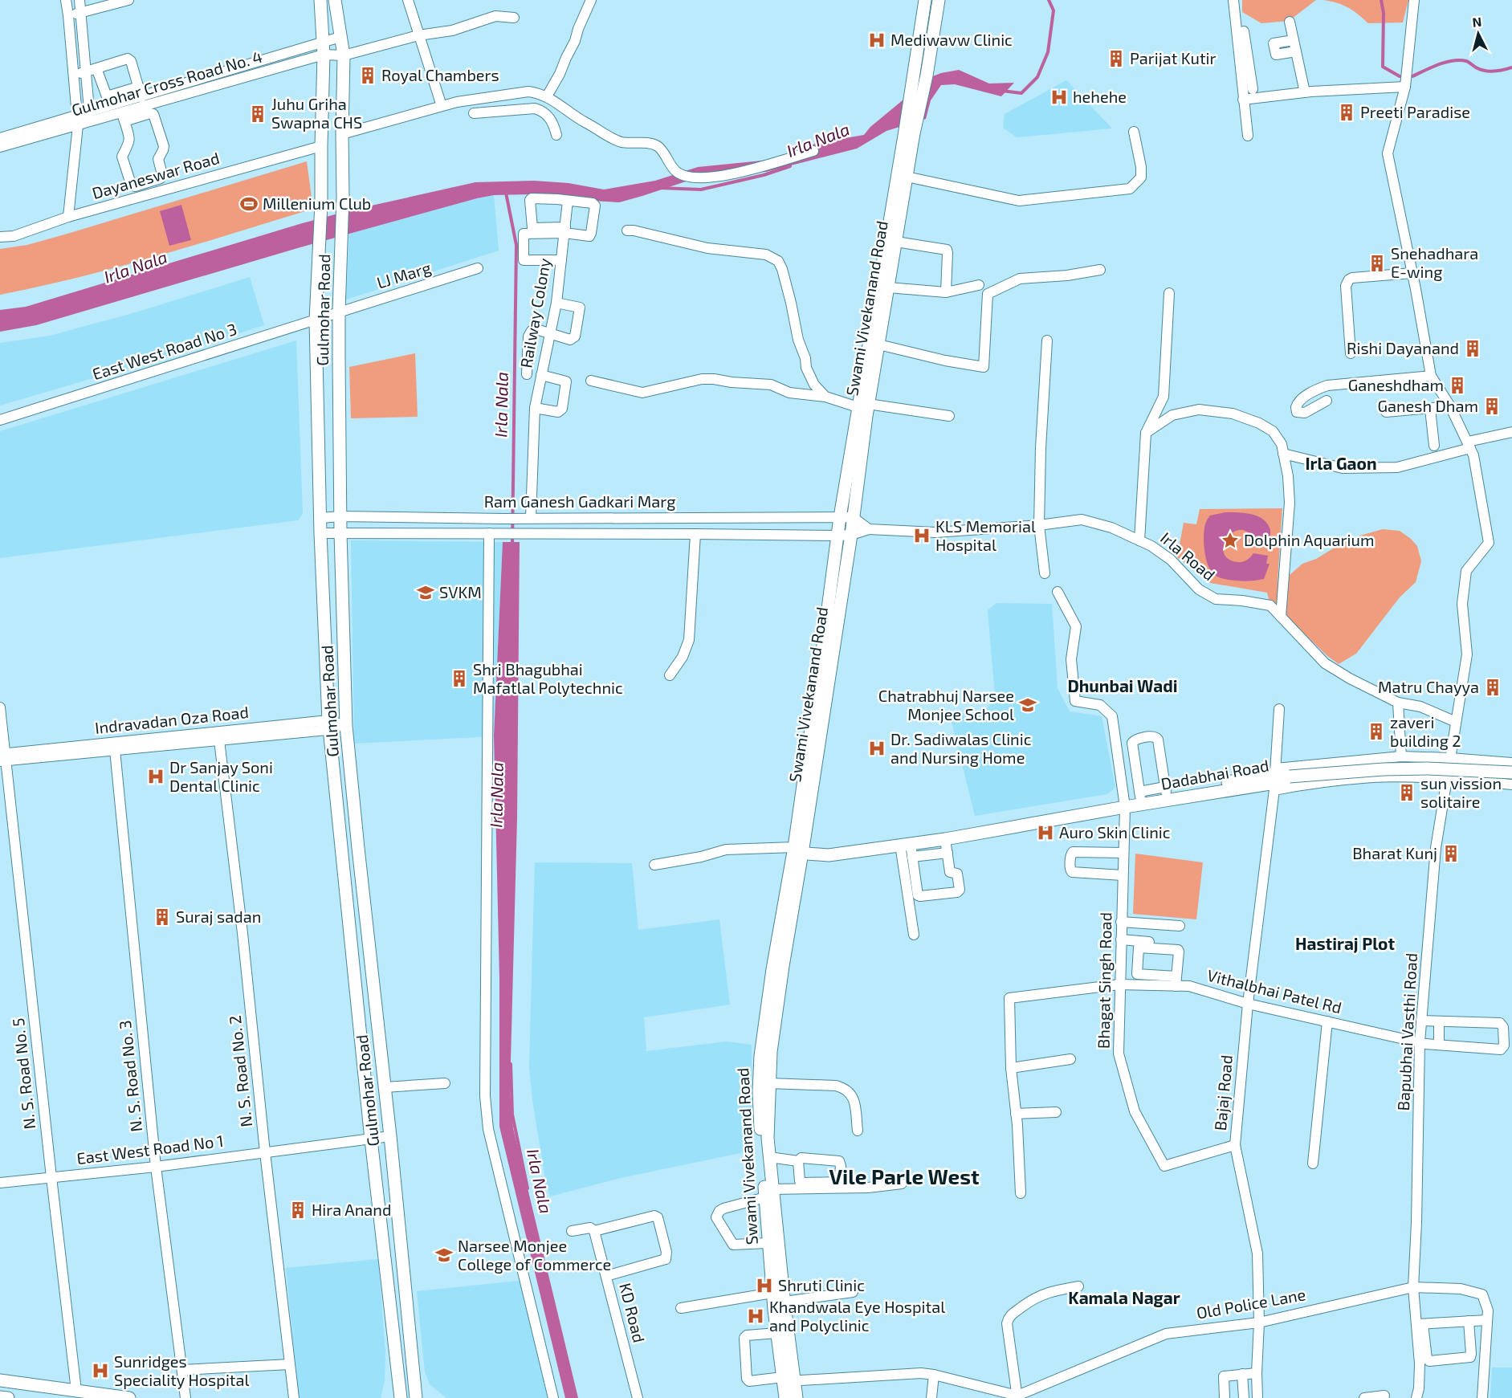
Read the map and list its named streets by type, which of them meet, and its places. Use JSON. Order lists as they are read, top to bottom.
{
  "streets": {
    "main road": ["Swami Vivekanand Road", "Gulmohar Road", "Dadabhai Road"],
    "street": [
      "Gulmohar Cross Road No. 4",
      "Dayaneswar Road",
      "LJ Marg",
      "Railway Colony",
      "East West Road No 3",
      "Ram Ganesh Gadkari Marg",
      "Irla Road",
      "Indravadan Oza Road",
      "Bhagat Singh Road",
      "Vithalbhai Patel Rd",
      "Bapubhai Vasthi Road",
      "N. S. Road No. 2",
      "N. S. Road No. 5",
      "N. S. Road No. 3",
      "Bajaj Road",
      "East West Road No 1",
      "Old Police Lane",
      "KD Road"
    ]
  },
  "crossings": [
    ["Gulmohar Cross Road No. 4", "Gulmohar Road"],
    ["Dayaneswar Road", "Gulmohar Road"],
    ["LJ Marg", "Gulmohar Road"],
    ["LJ Marg", "East West Road No 3"],
    ["Swami Vivekanand Road", "Ram Ganesh Gadkari Marg"],
    ["Swami Vivekanand Road", "Dadabhai Road"],
    ["Gulmohar Road", "East West Road No 3"],
    ["Gulmohar Road", "Ram Ganesh Gadkari Marg"],
    ["Gulmohar Road", "Indravadan Oza Road"],
    ["Gulmohar Road", "East West Road No 1"],
    ["Railway Colony", "Ram Ganesh Gadkari Marg"],
    ["Ram Ganesh Gadkari Marg", "Irla Road"],
    ["Indravadan Oza Road", "N. S. Road No. 2"],
    ["Indravadan Oza Road", "N. S. Road No. 5"],
    ["Indravadan Oza Road", "N. S. Road No. 3"],
    ["Dadabhai Road", "Bhagat Singh Road"],
    ["Dadabhai Road", "Bajaj Road"],
    ["Bhagat Singh Road", "Vithalbhai Patel Rd"],
    ["Bhagat Singh Road", "Bajaj Road"],
    ["Vithalbhai Patel Rd", "Bapubhai Vasthi Road"],
    ["Vithalbhai Patel Rd", "Bajaj Road"],
    ["Bapubhai Vasthi Road", "Old Police Lane"],
    ["N. S. Road No. 2", "East West Road No 1"],
    ["N. S. Road No. 5", "East West Road No 1"],
    ["N. S. Road No. 3", "East West Road No 1"],
    ["Bajaj Road", "Old Police Lane"]
  ],
  "districts": [
    "Irla Gaon",
    "Dhunbai Wadi",
    "Hastiraj Plot",
    "Vile Parle West",
    "Kamala Nagar"
  ],
  "water": ["Irla Nala"],
  "places": {
    "hospital": [
      "Mediwavw Clinic",
      "hehehe",
      "KLS Memorial Hospital",
      "Dr. Sadiwalas Clinic and Nursing Home",
      "Dr Sanjay Soni Dental Clinic",
      "Auro Skin Clinic",
      "Shruti Clinic",
      "Khandwala Eye Hospital and Polyclinic",
      "Sunridges Speciality Hospital"
    ],
    "building": [
      "Parijat Kutir",
      "Royal Chambers",
      "Preeti Paradise",
      "Juhu Griha Swapna CHS",
      "Snehadhara E-wing",
      "Rishi Dayanand",
      "Ganeshdham",
      "Ganesh Dham",
      "Shri Bhagubhai Mafatlal Polytechnic",
      "Matru Chayya",
      "zaveri building 2",
      "sun vission solitaire",
      "Bharat Kunj",
      "Suraj sadan",
      "Hira Anand"
    ],
    "sports": ["Millenium Club"],
    "place": ["Dolphin Aquarium"],
    "school or university": ["SVKM", "Chatrabhuj Narsee Monjee School", "Narsee Monjee College of Commerce"]
  },
  "north": "top"
}
